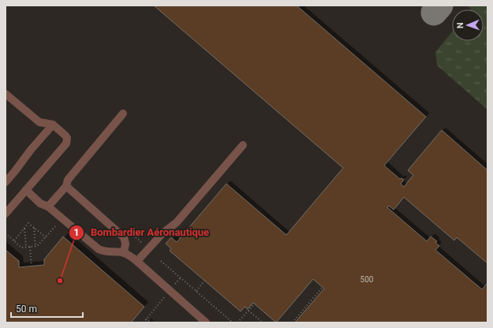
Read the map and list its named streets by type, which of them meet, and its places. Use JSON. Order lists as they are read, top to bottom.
{
  "places": ["Bombardier Aéronautique"],
  "house_numbers": ["500"],
  "scale_bar": "50 m",
  "north": "left"
}
